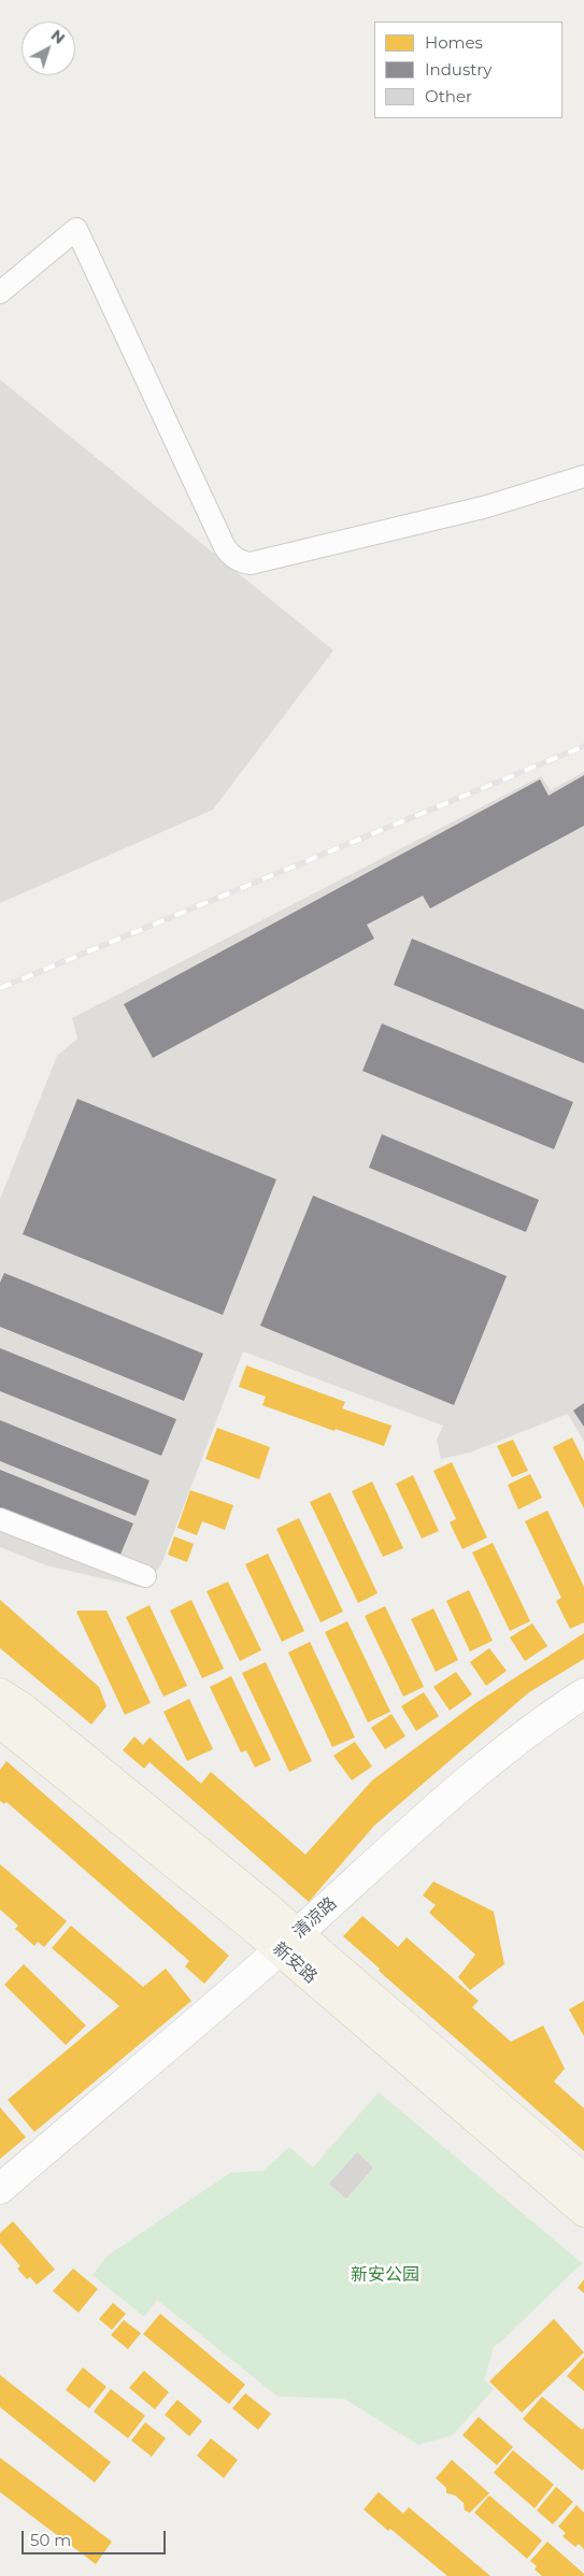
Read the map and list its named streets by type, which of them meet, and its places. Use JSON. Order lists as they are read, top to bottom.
{
  "streets": {
    "main road": ["新安路"],
    "street": ["清凉路"]
  },
  "crossings": [
    ["清凉路", "新安路"]
  ],
  "parks": ["新安公园"],
  "legend": ["Homes", "Industry", "Other"],
  "scale_bar": "50 m",
  "north": "top right"
}
